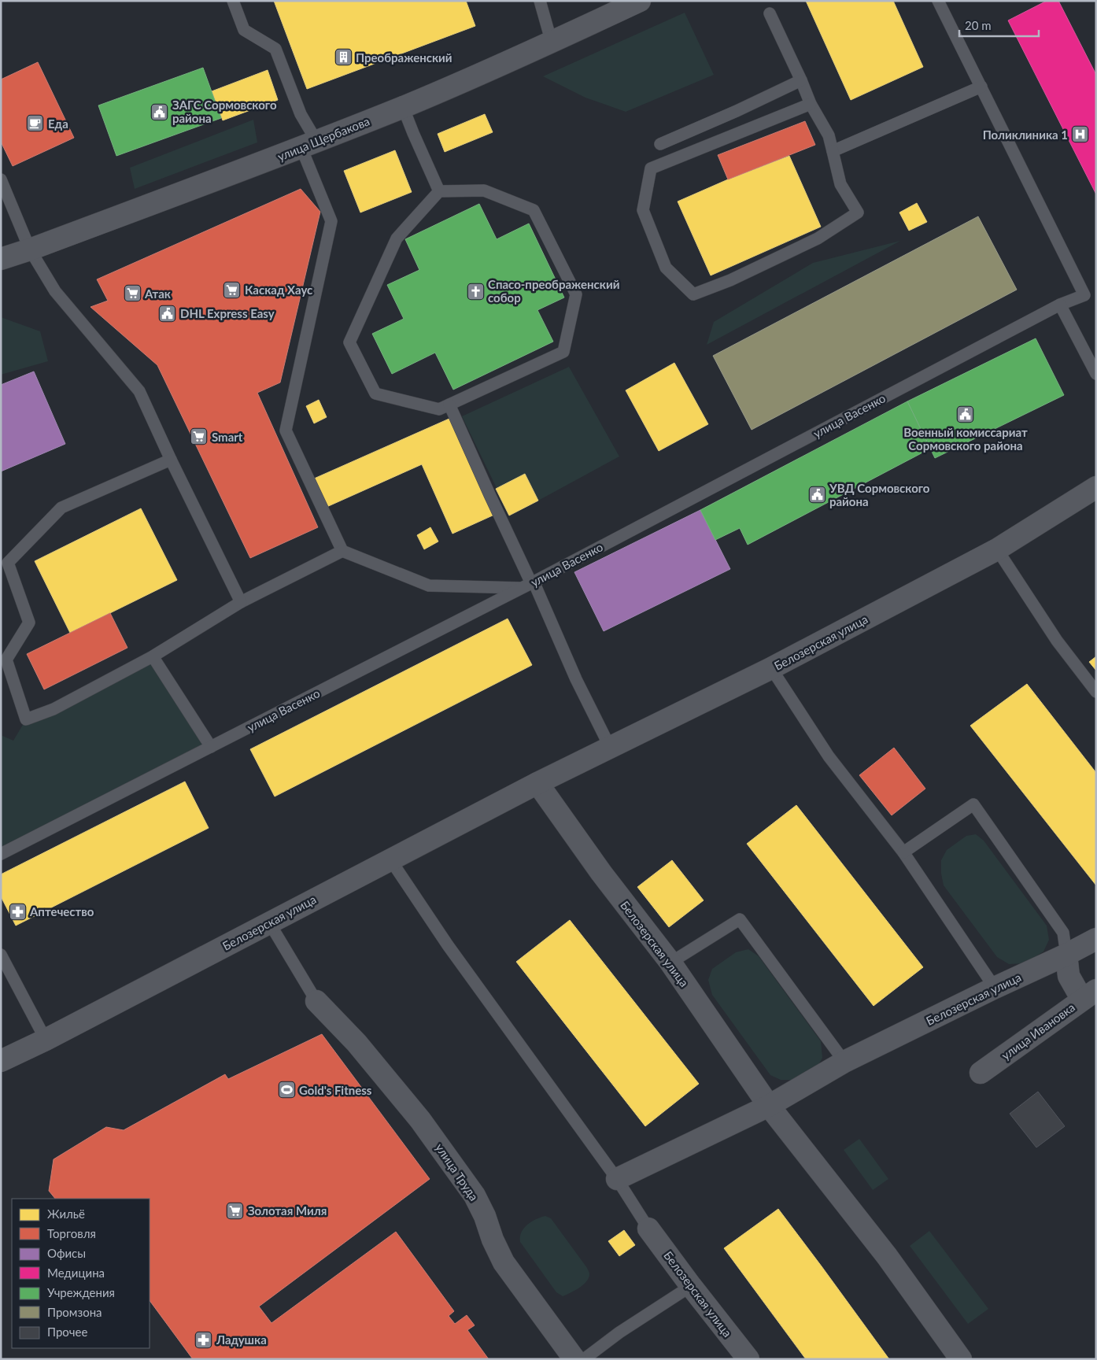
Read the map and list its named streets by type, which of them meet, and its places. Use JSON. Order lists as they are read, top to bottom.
{
  "streets": {
    "street": [
      "улица Щербакова",
      "Белозерская улица",
      "улица Ивановка",
      "улица Труда"
    ],
    "lane": ["улица Васенко"]
  },
  "places": {
    "building": ["Преображенский"],
    "public building": [
      "ЗАГС Сормовского района",
      "DHL Express Easy",
      "Военный комиссариат Сормовского района",
      "УВД Сормовского района"
    ],
    "cafe": ["Еда"],
    "hospital": ["Поликлиника 1"],
    "supermarket": [
      "Каскад Хаус",
      "Атак",
      "Smart",
      "Золотая Миля"
    ],
    "church": ["Спасо-преображенский собор"],
    "pharmacy": ["Аптечество", "Ладушка"],
    "sports": ["Gold's Fitness"]
  },
  "legend": [
    "Жильё",
    "Торговля",
    "Офисы",
    "Медицина",
    "Учреждения",
    "Промзона",
    "Прочее"
  ],
  "scale_bar": "20 m"
}
